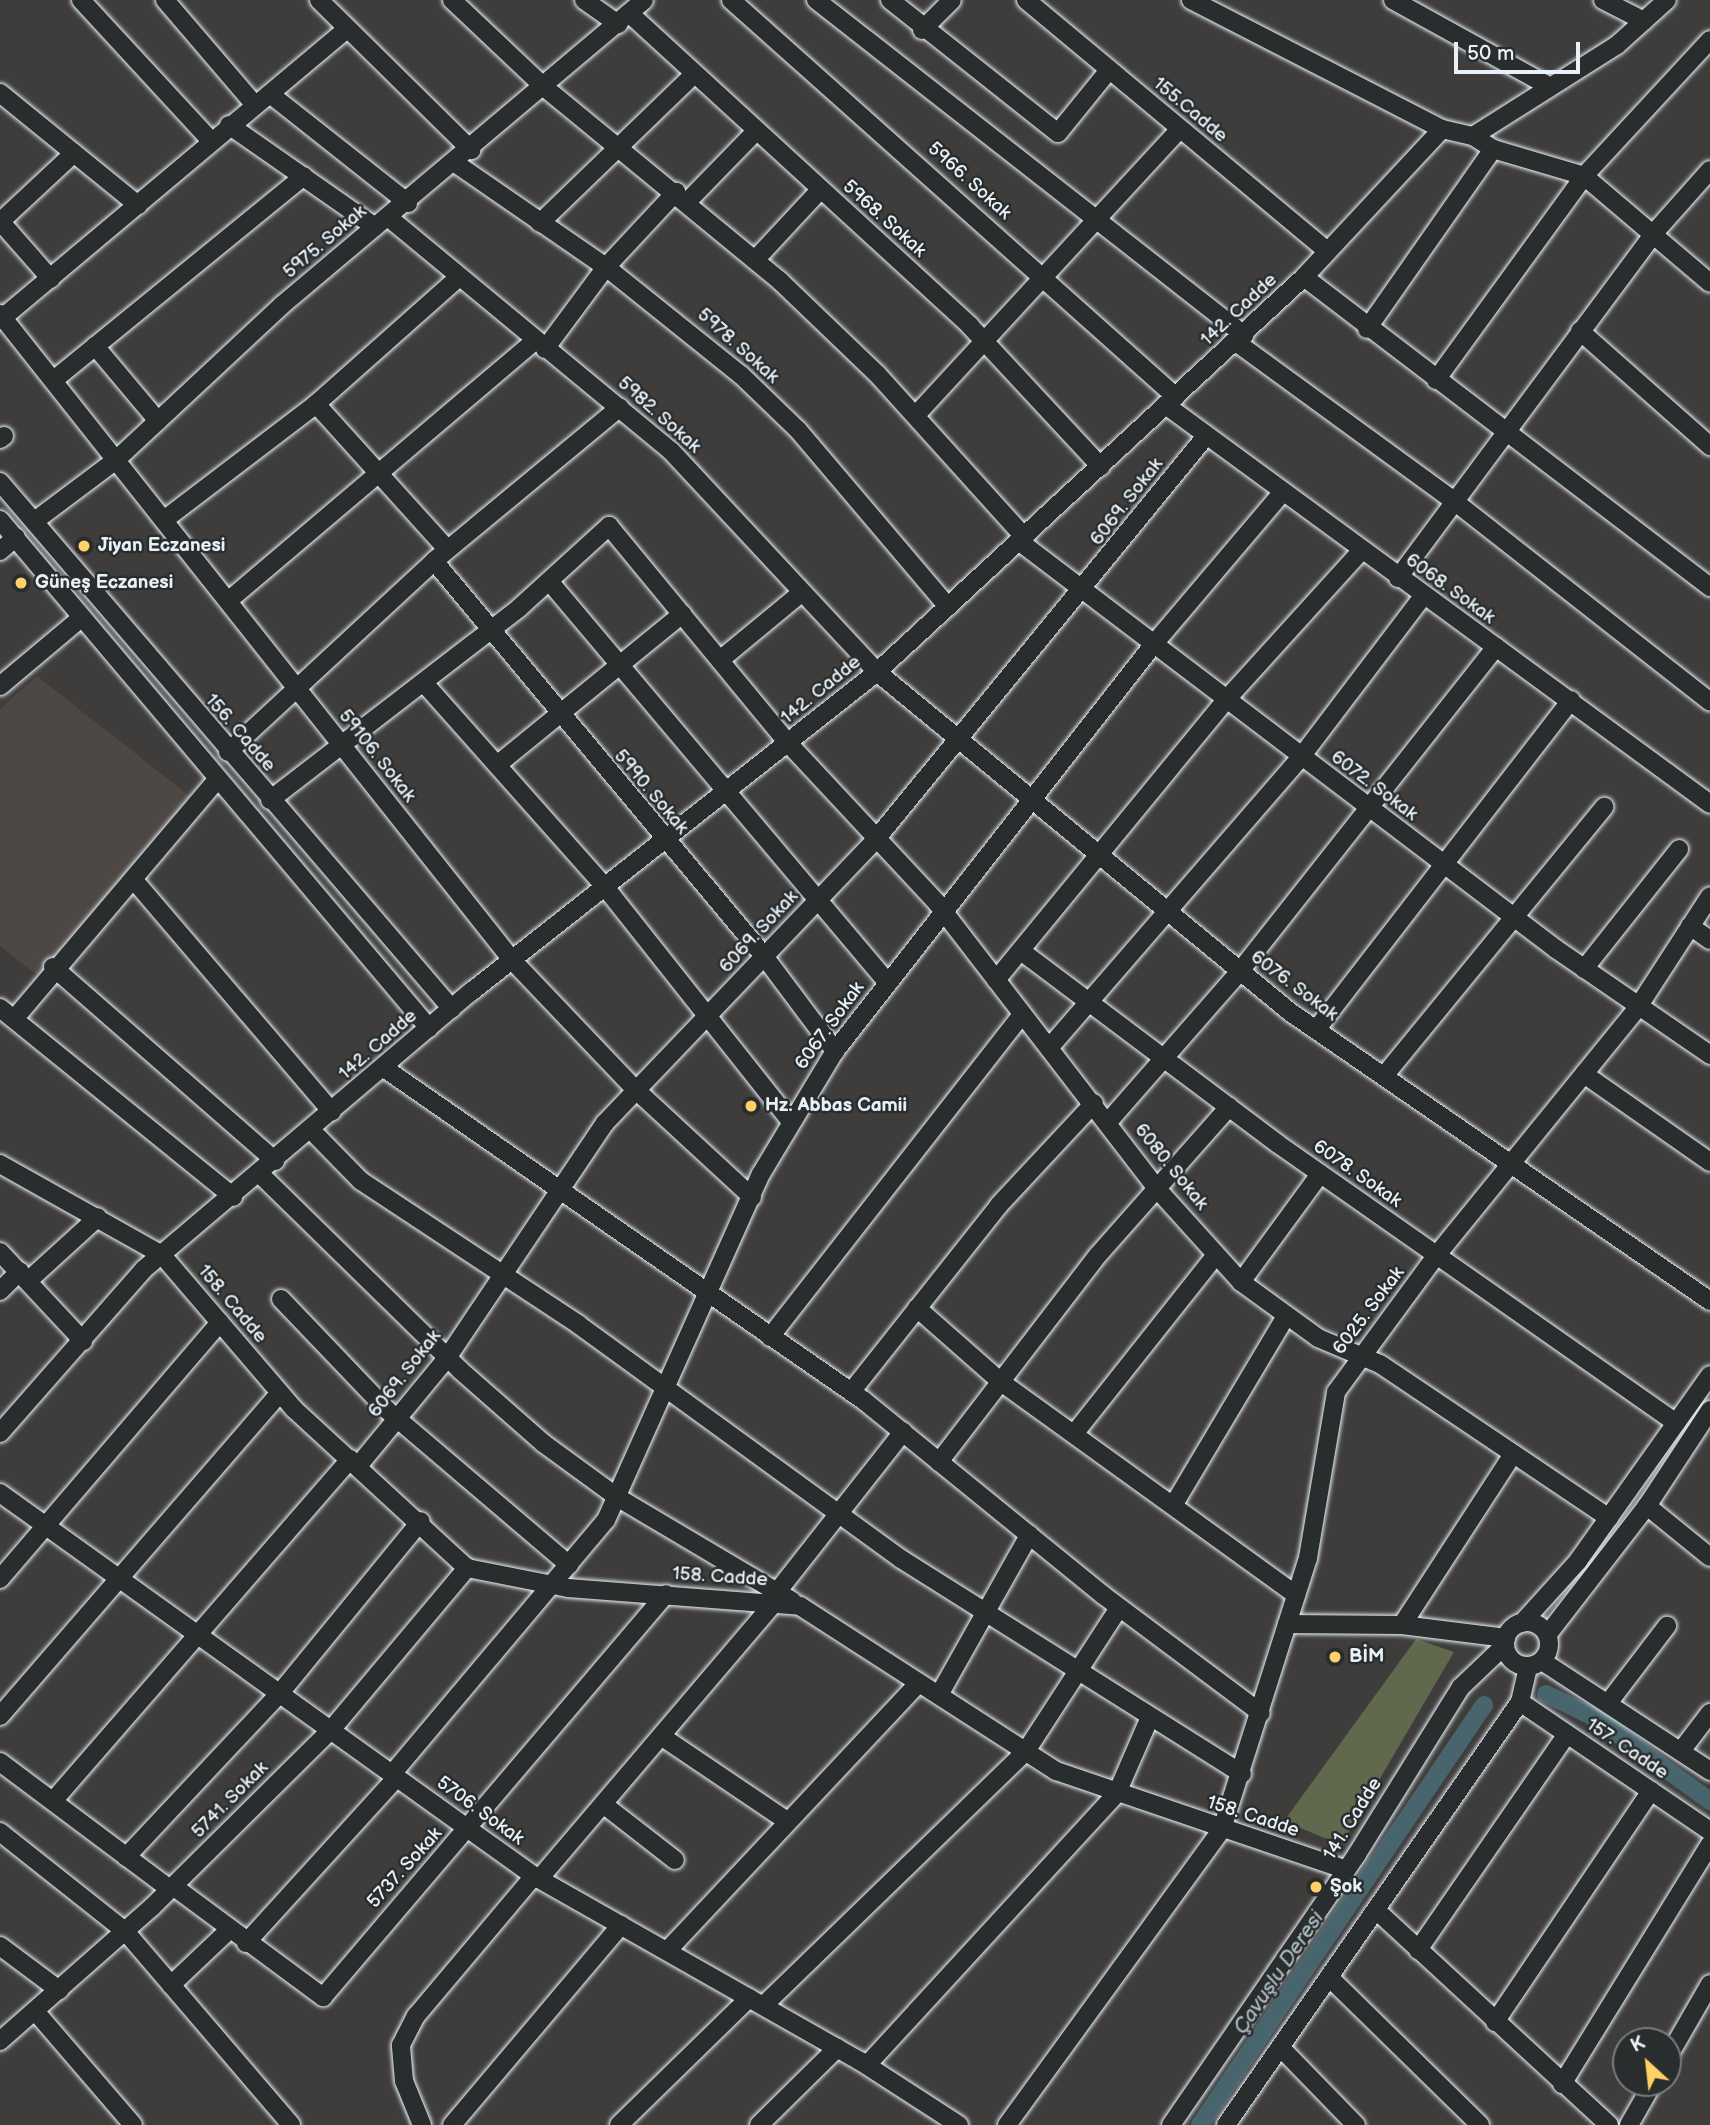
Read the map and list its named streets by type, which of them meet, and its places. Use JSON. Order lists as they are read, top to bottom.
{
  "streets": {
    "street": [
      "155.Cadde",
      "5966. Sokak",
      "5968. Sokak",
      "5975. Sokak",
      "142. Cadde",
      "5978. Sokak",
      "5982. Sokak",
      "6069. Sokak",
      "6068. Sokak",
      "156. Cadde",
      "59106. Sokak",
      "6072. Sokak",
      "5990. Sokak",
      "6076. Sokak",
      "6067. Sokak",
      "6080. Sokak",
      "6078. Sokak",
      "158. Cadde",
      "6025. Sokak",
      "157. Cadde",
      "5741. Sokak",
      "5706. Sokak",
      "141. Cadde",
      "5737. Sokak"
    ]
  },
  "crossings": [
    ["155.Cadde", "142. Cadde"],
    ["5966. Sokak", "142. Cadde"],
    ["5966. Sokak", "6068. Sokak"],
    ["5968. Sokak", "5975. Sokak"],
    ["5968. Sokak", "142. Cadde"],
    ["5975. Sokak", "5978. Sokak"],
    ["5975. Sokak", "5982. Sokak"],
    ["5975. Sokak", "156. Cadde"],
    ["5975. Sokak", "59106. Sokak"],
    ["5975. Sokak", "6072. Sokak"],
    ["142. Cadde", "5978. Sokak"],
    ["142. Cadde", "5982. Sokak"],
    ["142. Cadde", "6068. Sokak"],
    ["142. Cadde", "156. Cadde"],
    ["142. Cadde", "59106. Sokak"],
    ["142. Cadde", "6072. Sokak"],
    ["142. Cadde", "5990. Sokak"],
    ["142. Cadde", "6076. Sokak"],
    ["142. Cadde", "6080. Sokak"],
    ["142. Cadde", "158. Cadde"],
    ["5982. Sokak", "6076. Sokak"],
    ["6069. Sokak", "6068. Sokak"],
    ["6069. Sokak", "59106. Sokak"],
    ["6069. Sokak", "6072. Sokak"],
    ["6069. Sokak", "5990. Sokak"],
    ["6069. Sokak", "6076. Sokak"],
    ["6069. Sokak", "6080. Sokak"],
    ["6069. Sokak", "158. Cadde"],
    ["6069. Sokak", "5706. Sokak"],
    ["6069. Sokak", "5737. Sokak"],
    ["6068. Sokak", "6067. Sokak"],
    ["59106. Sokak", "6067. Sokak"],
    ["6072. Sokak", "6067. Sokak"],
    ["6072. Sokak", "6025. Sokak"],
    ["5990. Sokak", "6067. Sokak"],
    ["6076. Sokak", "6067. Sokak"],
    ["6076. Sokak", "6025. Sokak"],
    ["6067. Sokak", "6080. Sokak"],
    ["6067. Sokak", "158. Cadde"],
    ["6067. Sokak", "5706. Sokak"],
    ["6067. Sokak", "5737. Sokak"],
    ["6080. Sokak", "6025. Sokak"],
    ["6078. Sokak", "6025. Sokak"],
    ["158. Cadde", "6025. Sokak"],
    ["158. Cadde", "5741. Sokak"],
    ["158. Cadde", "141. Cadde"],
    ["158. Cadde", "5737. Sokak"],
    ["157. Cadde", "141. Cadde"],
    ["5741. Sokak", "5706. Sokak"],
    ["5741. Sokak", "5737. Sokak"],
    ["5706. Sokak", "5737. Sokak"]
  ],
  "water": ["Çavuşlu Deresi"],
  "places": [
    "Jiyan Eczanesi",
    "Güneş Eczanesi",
    "Hz. Abbas Camii",
    "BİM",
    "Şok"
  ],
  "scale_bar": "50 m",
  "north": "top left"
}
